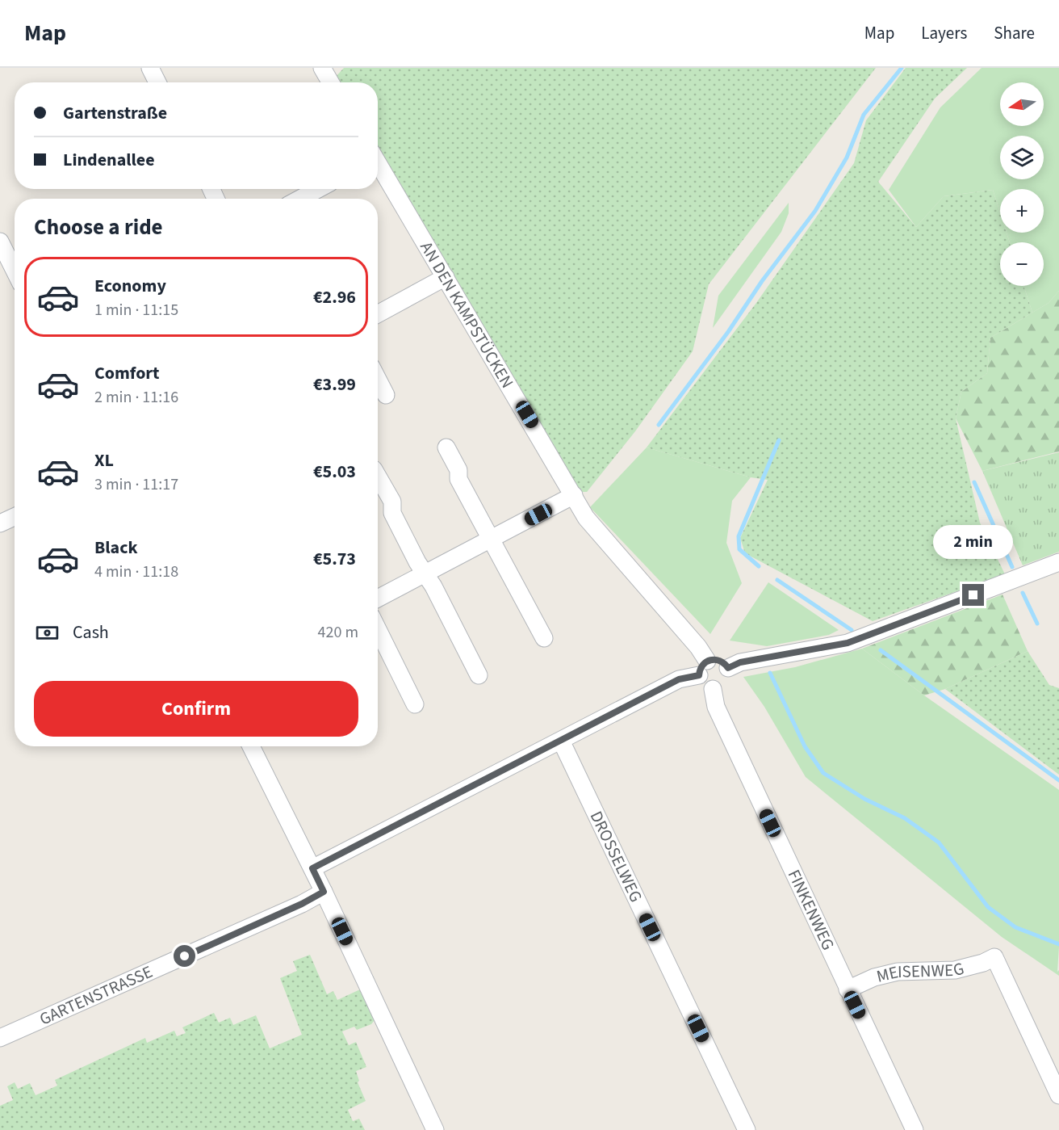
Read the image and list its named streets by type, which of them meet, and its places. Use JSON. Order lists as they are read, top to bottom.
{
  "streets": {
    "street": [
      "AN DEN KAMPSTÜCKEN",
      "DROSSELWEG",
      "FINKENWEG",
      "MEISENWEG",
      "GARTENSTRASSE"
    ]
  },
  "crossings": [
    ["AN DEN KAMPSTÜCKEN", "FINKENWEG"],
    ["FINKENWEG", "MEISENWEG"]
  ],
  "north": "left",
  "page": {
    "header": "Map",
    "nav": ["Map", "Layers", "Share"],
    "map_buttons": ["+", "−"],
    "banner": ["Gartenstraße", "Lindenallee"],
    "heading": "Choose a ride",
    "list": [
      {
        "name": "Economy",
        "note": "1 min · 11:15",
        "value": "€2.96"
      },
      {
        "name": "Comfort",
        "note": "2 min · 11:16",
        "value": "€3.99"
      },
      {
        "name": "XL",
        "note": "3 min · 11:17",
        "value": "€5.03"
      },
      {
        "name": "Black",
        "note": "4 min · 11:18",
        "value": "€5.73"
      }
    ],
    "bubble": "2 min",
    "pay": ["Cash", "420 m"],
    "buttons": "Confirm"
  }
}
